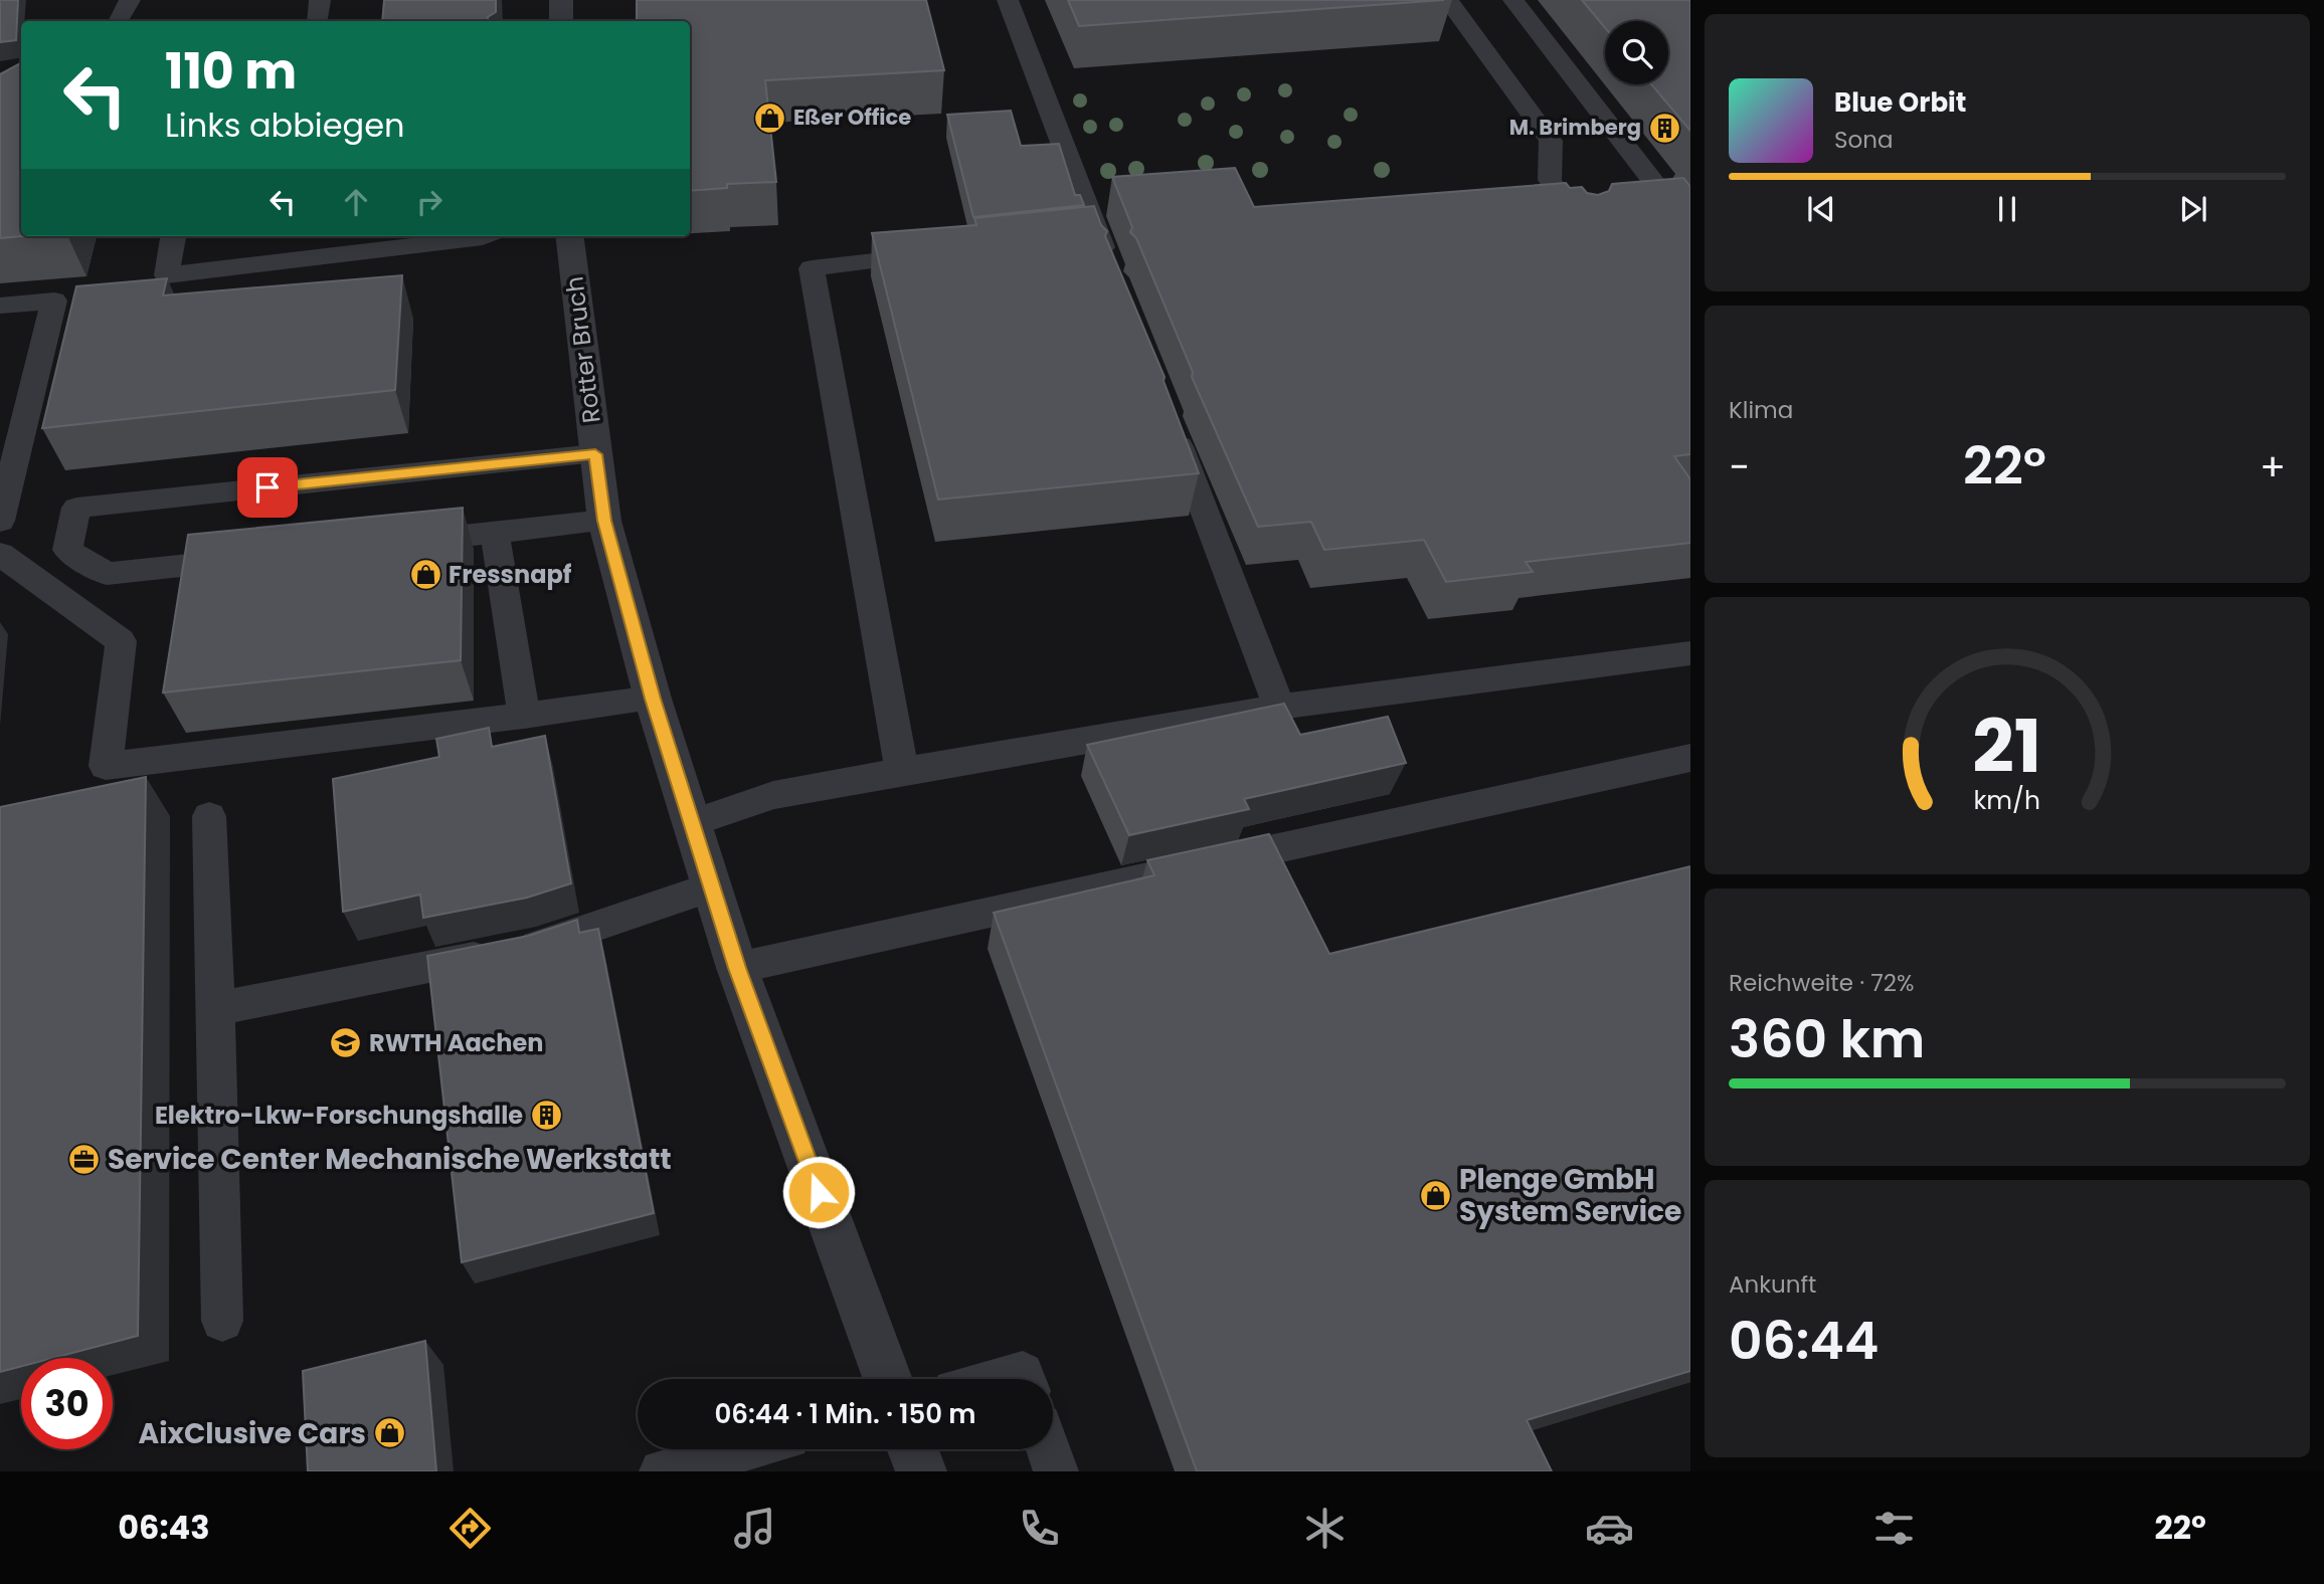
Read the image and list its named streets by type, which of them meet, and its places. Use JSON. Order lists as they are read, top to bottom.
{
  "streets": {
    "street": ["Rotter Bruch"]
  },
  "places": {
    "shop": [
      "Eßer Office",
      "Fressnapf",
      "Plenge GmbH System Service",
      "AixClusive Cars"
    ],
    "building": ["M. Brimberg", "Elektro-Lkw-Forschungshalle"],
    "school or university": ["RWTH Aachen"],
    "office": ["Service Center Mechanische Werkstatt"]
  },
  "page": {
    "turn": ["110 m", "Links abbiegen"],
    "song": ["Blue Orbit", "Sona"],
    "tile": [
      "Klima",
      ["Reichweite · 72%", "360 km"],
      ["Ankunft", "06:44"]
    ],
    "heat": ["−", "22°", "+"],
    "limit": "30",
    "trip": "06:44 · 1 Min. · 150 m",
    "tabs": ["06:43", "22°"],
    "gauge": ["21", "km/h"]
  }
}
